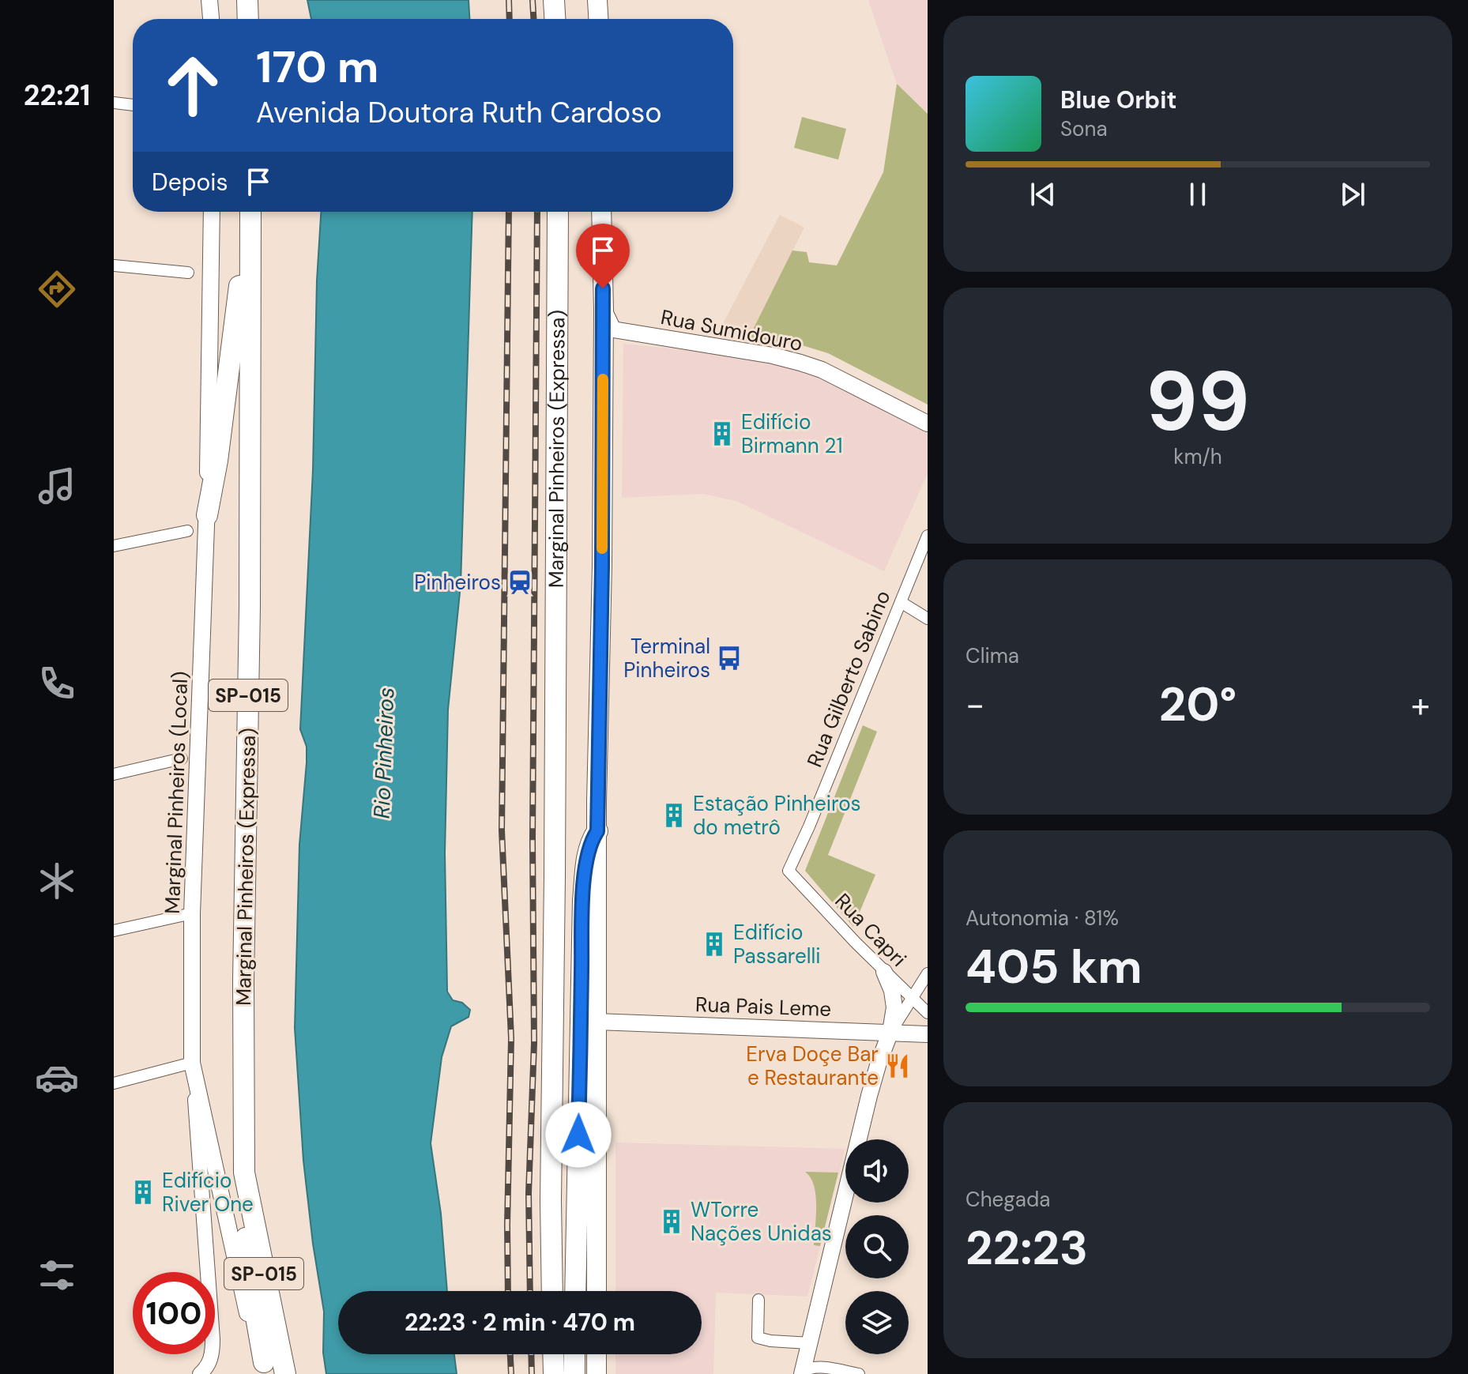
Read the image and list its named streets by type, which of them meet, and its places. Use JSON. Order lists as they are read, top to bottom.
{
  "streets": {
    "highway": ["Marginal Pinheiros (Expressa)", "SP-015"],
    "main road": ["Rua Sumidouro", "Marginal Pinheiros (Local)", "Rua Pais Leme"],
    "street": ["Rua Gilberto Sabino", "Rua Capri"]
  },
  "crossings": [
    ["Rua Gilberto Sabino", "Rua Capri"]
  ],
  "water": ["Rio Pinheiros"],
  "places": {
    "building": [
      "Edifício Birmann 21",
      "Estação Pinheiros do metrô",
      "Edifício Passarelli",
      "Edifício River One",
      "WTorre Nações Unidas"
    ],
    "station": ["Pinheiros"],
    "bus stop": ["Terminal Pinheiros"],
    "restaurant": ["Erva Doçe Bar e Restaurante"]
  },
  "page": {
    "tabs": "22:21",
    "turn": ["170 m", "Avenida Doutora Ruth Cardoso"],
    "song": ["Blue Orbit", "Sona"],
    "then": "Depois",
    "tile": [
      ["99", "km/h"],
      "Clima",
      ["Autonomia · 81%", "405 km"],
      ["Chegada", "22:23"]
    ],
    "heat": ["−", "20°", "+"],
    "limit": "100",
    "trip": "22:23 · 2 min · 470 m"
  }
}
